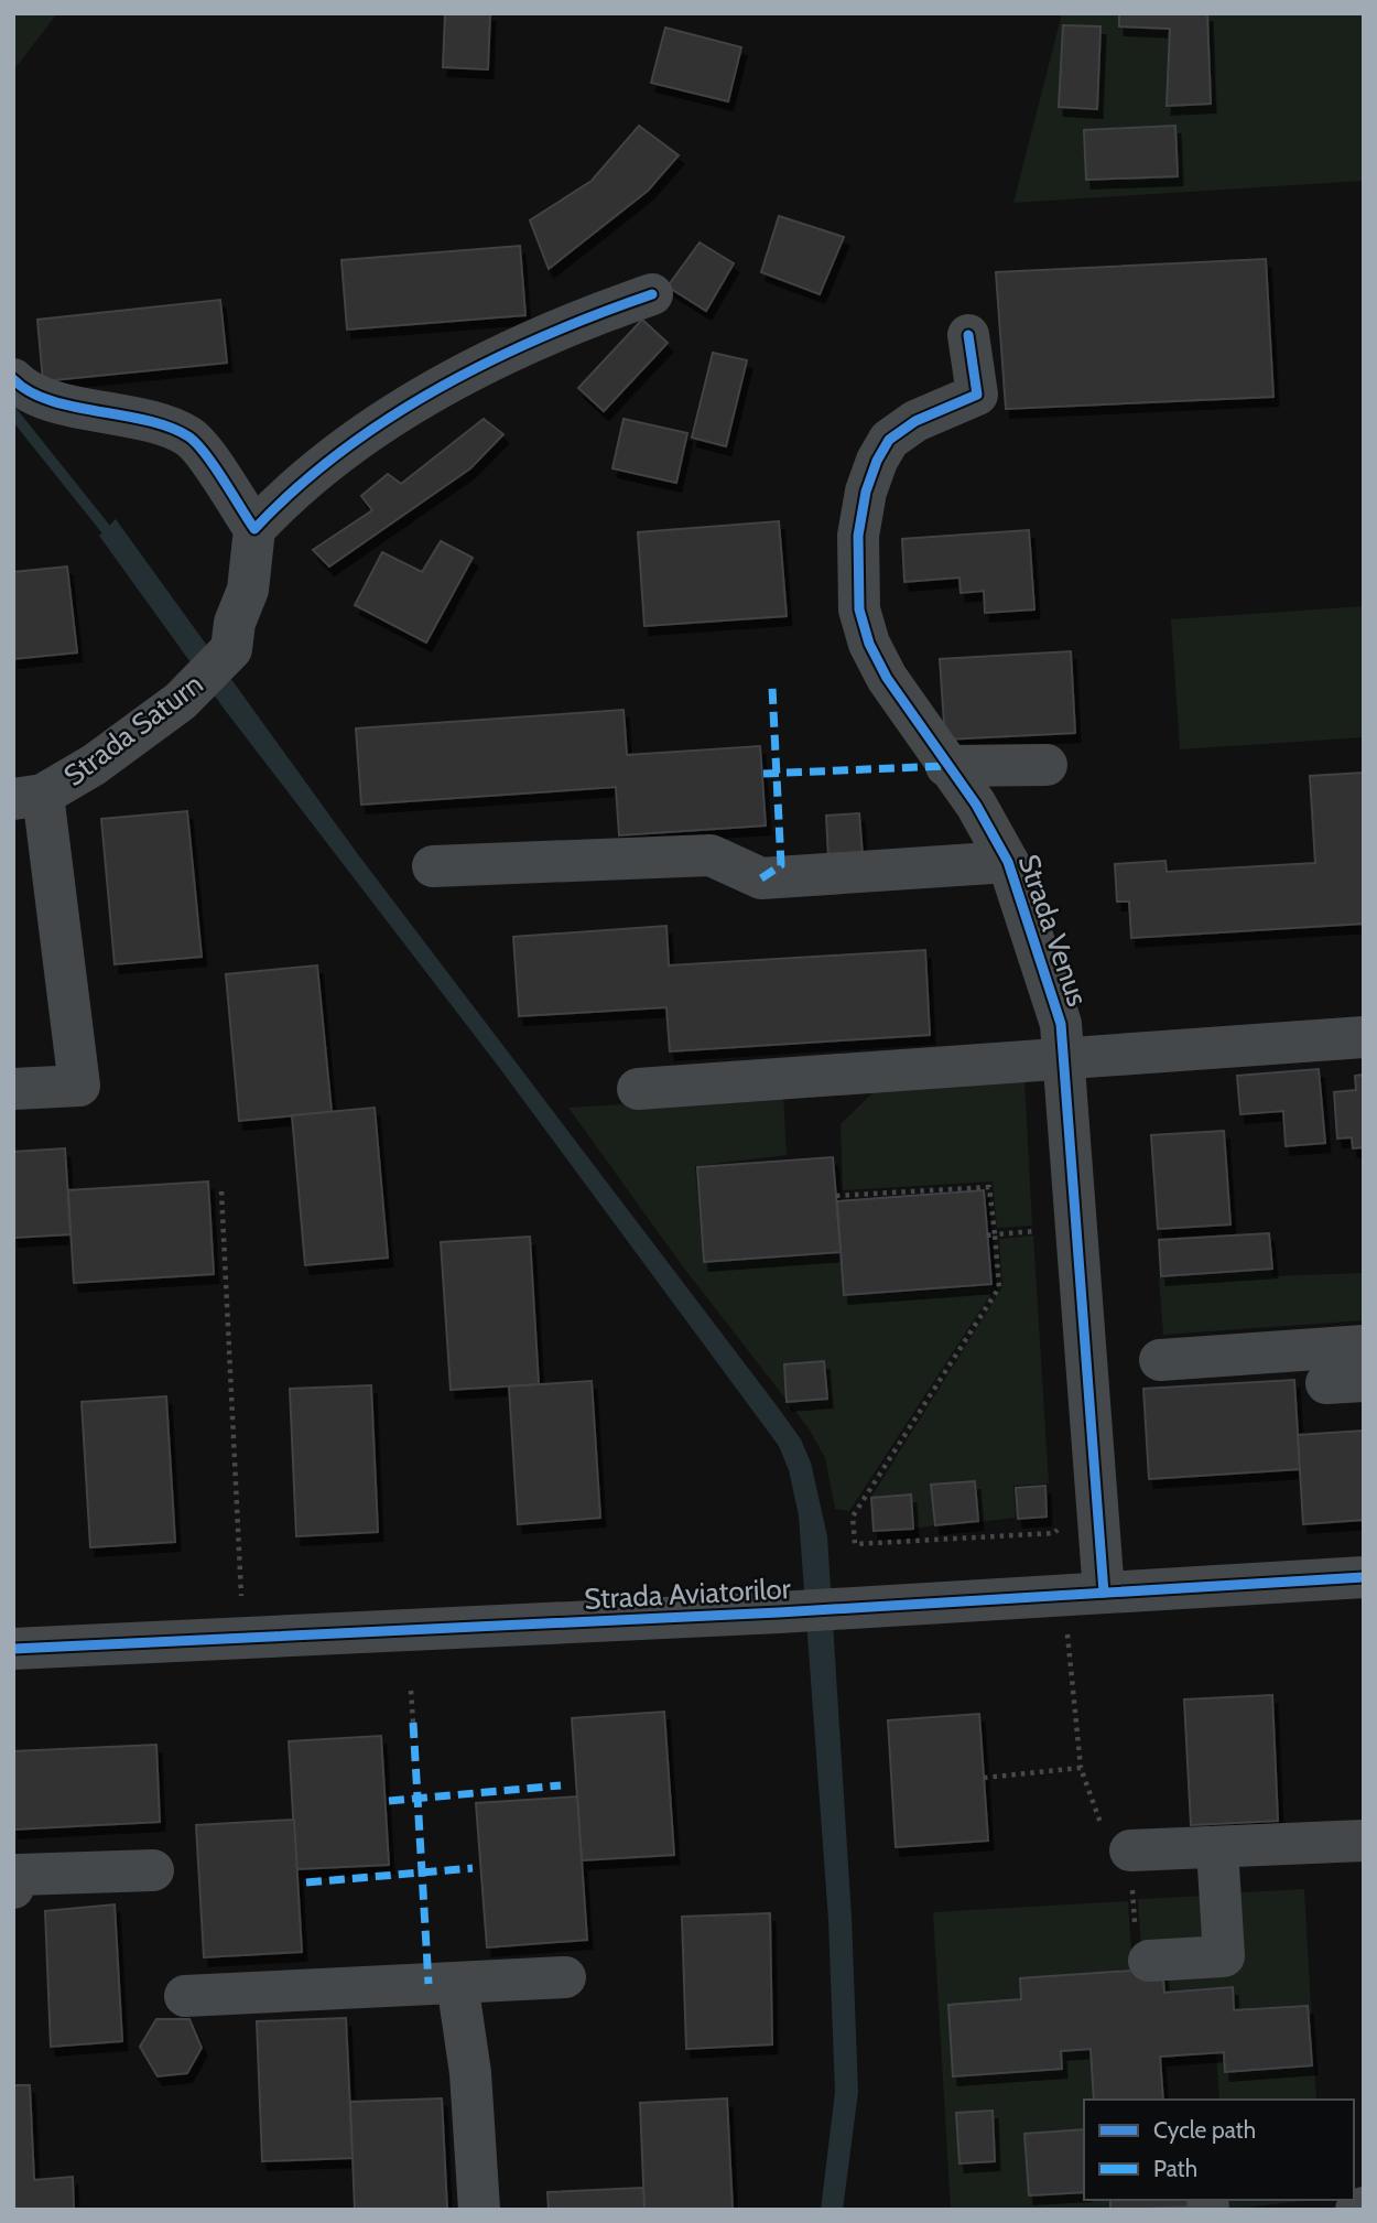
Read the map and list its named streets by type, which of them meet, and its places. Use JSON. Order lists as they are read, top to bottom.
{
  "streets": {
    "street": ["Strada Saturn", "Strada Venus", "Strada Aviatorilor"]
  },
  "crossings": [
    ["Strada Venus", "Strada Aviatorilor"]
  ],
  "legend": ["Cycle path", "Path"]
}
